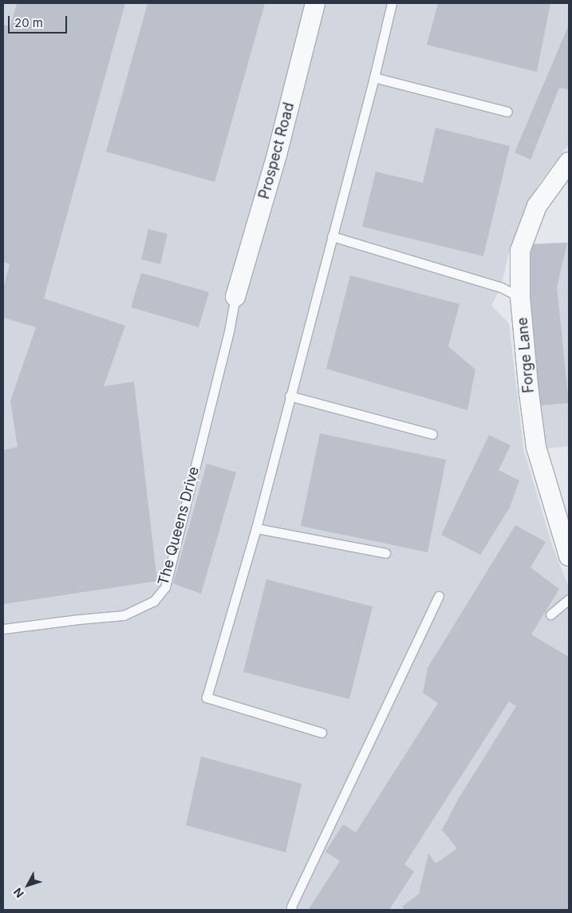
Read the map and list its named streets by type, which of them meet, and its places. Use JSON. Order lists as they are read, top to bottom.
{
  "streets": {
    "street": ["Prospect Road", "Forge Lane"],
    "lane": ["The Queens Drive"]
  },
  "crossings": [
    ["Prospect Road", "The Queens Drive"]
  ],
  "scale_bar": "20 m",
  "north": "bottom left"
}
